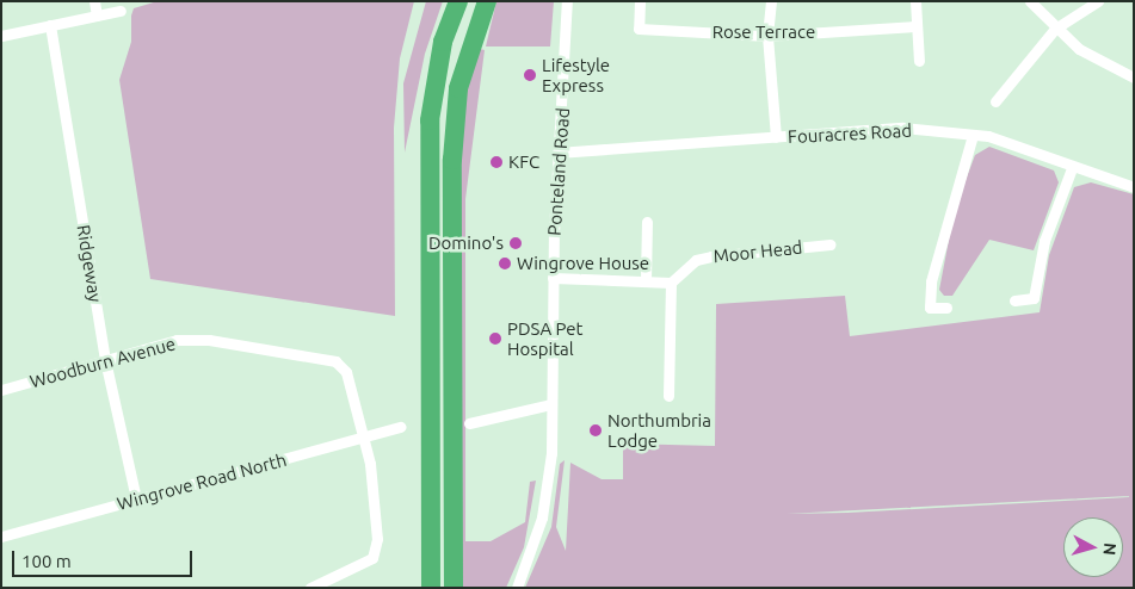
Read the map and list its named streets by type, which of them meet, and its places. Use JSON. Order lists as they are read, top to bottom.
{
  "streets": {
    "street": [
      "Rose Terrace",
      "Fouracres Road",
      "Ponteland Road",
      "Moor Head",
      "Ridgeway",
      "Woodburn Avenue",
      "Wingrove Road North"
    ]
  },
  "crossings": [
    ["Fouracres Road", "Ponteland Road"],
    ["Ridgeway", "Woodburn Avenue"],
    ["Ridgeway", "Wingrove Road North"],
    ["Woodburn Avenue", "Wingrove Road North"]
  ],
  "places": [
    "Lifestyle Express",
    "KFC",
    "Domino's",
    "Wingrove House",
    "PDSA Pet Hospital",
    "Northumbria Lodge"
  ],
  "scale_bar": "100 m",
  "north": "right"
}
